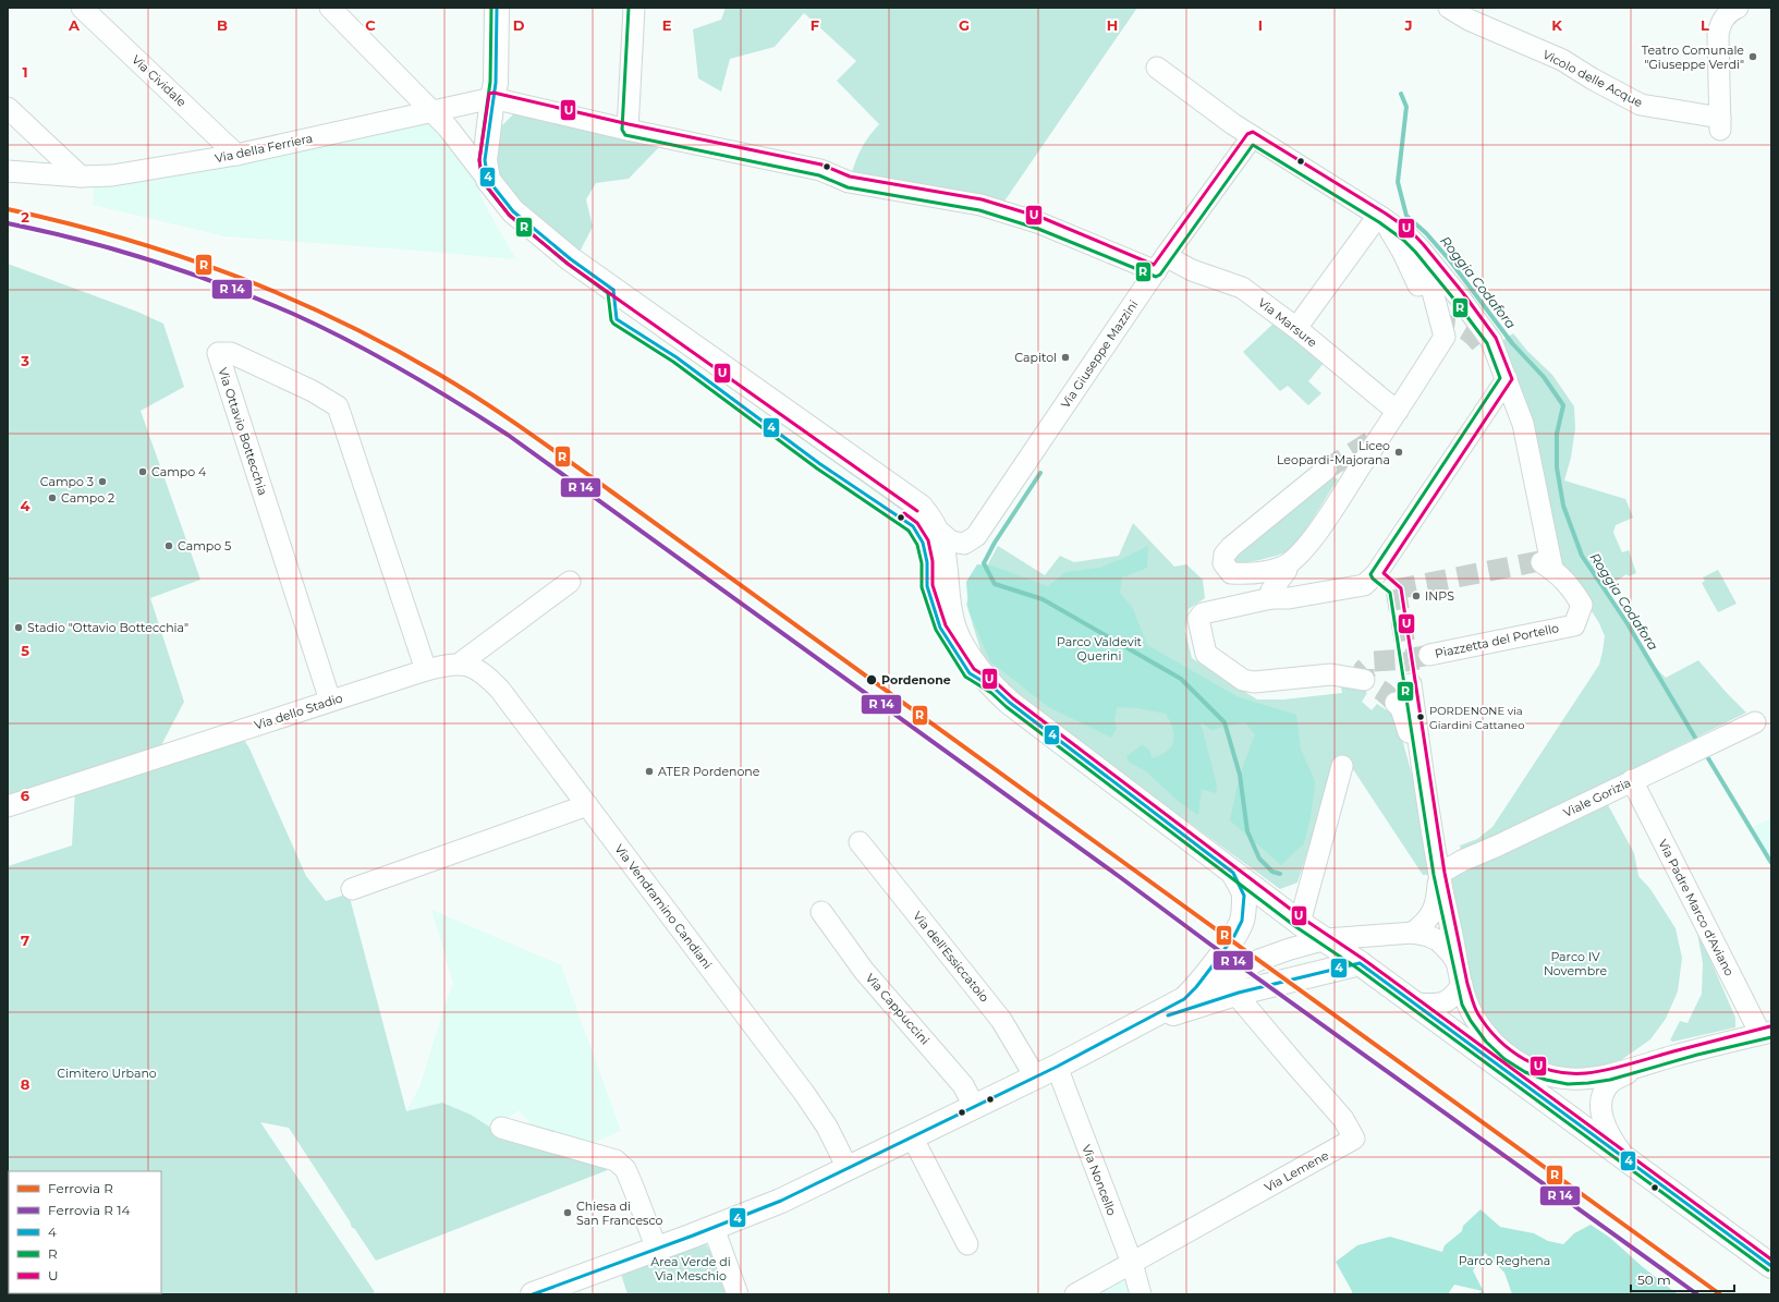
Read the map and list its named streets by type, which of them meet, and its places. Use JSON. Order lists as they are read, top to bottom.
{
  "streets": {
    "street": [
      "Vicolo delle Acque",
      "Via Cividale",
      "Via della Ferriera",
      "Via Marsure",
      "Via Giuseppe Mazzini",
      "Via Ottavio Bottecchia",
      "Piazzetta del Portello",
      "Via dello Stadio",
      "Viale Gorizia",
      "Via Vendramino Candiani",
      "Via Padre Marco d'Aviano",
      "Via dell'Essiccatoio",
      "Via Cappuccini",
      "Via Lemene",
      "Via Noncello"
    ]
  },
  "crossings": [
    ["Via Cividale", "Via della Ferriera"],
    ["Via della Ferriera", "Via Marsure"],
    ["Via Marsure", "Via Giuseppe Mazzini"],
    ["Via Ottavio Bottecchia", "Via dello Stadio"],
    ["Via dello Stadio", "Via Vendramino Candiani"],
    ["Viale Gorizia", "Via Padre Marco d'Aviano"],
    ["Via Lemene", "Via Noncello"]
  ],
  "water": ["Roggia Codafora"],
  "parks": [
    "Parco Valdevit Querini",
    "Parco IV Novembre",
    "Cimitero Urbano",
    "Parco Reghena",
    "Area Verde di Via Meschio"
  ],
  "places": [
    "Teatro Comunale \"Giuseppe Verdi\"",
    "Capitol",
    "Liceo Leopardi-Majorana",
    "Campo 4",
    "Campo 3",
    "Campo 2",
    "Campo 5",
    "INPS",
    "Stadio \"Ottavio Bottecchia\"",
    "Pordenone",
    "PORDENONE via Giardini Cattaneo",
    "ATER Pordenone",
    "Chiesa di San Francesco"
  ],
  "lines": [
    "transit line 4",
    "transit line R",
    "transit line U",
    "rail line R"
  ],
  "legend": [
    "Ferrovia R",
    "Ferrovia R 14",
    "4",
    "R",
    "U"
  ],
  "scale_bar": "50 m",
  "grid": {
    "columns": [
      "A",
      "B",
      "C",
      "D",
      "E",
      "F",
      "G",
      "H",
      "I",
      "J",
      "K",
      "L"
    ],
    "rows": [
      "1",
      "2",
      "3",
      "4",
      "5",
      "6",
      "7",
      "8"
    ]
  }
}
